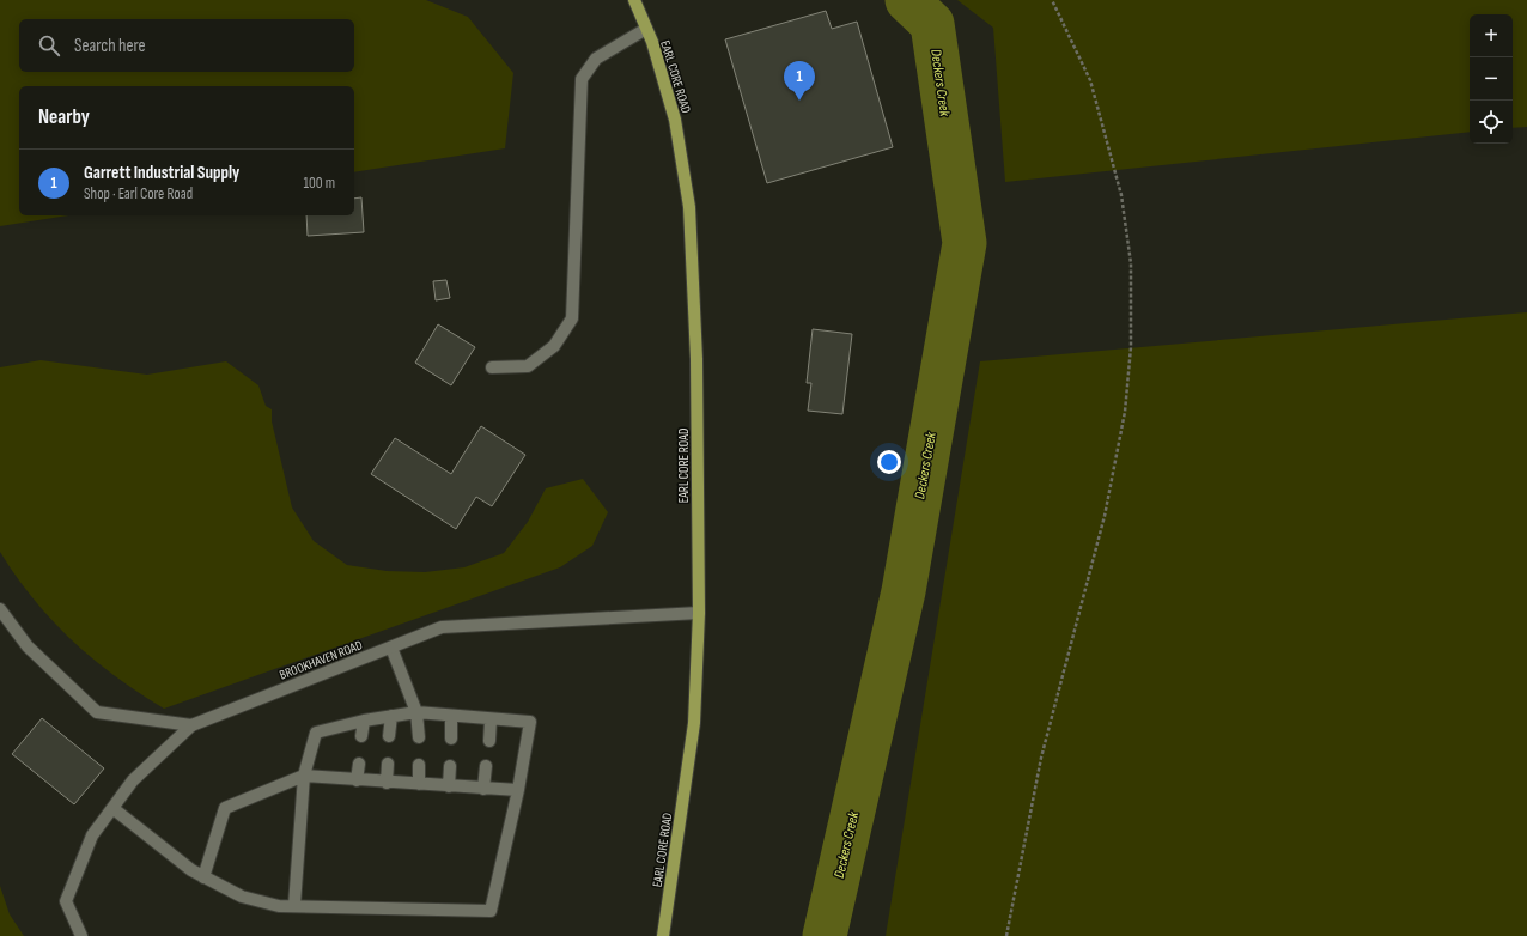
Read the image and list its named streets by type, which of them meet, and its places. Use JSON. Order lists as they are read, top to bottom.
{
  "streets": {
    "main road": ["EARL CORE ROAD"],
    "street": ["BROOKHAVEN ROAD"]
  },
  "crossings": [
    ["EARL CORE ROAD", "BROOKHAVEN ROAD"]
  ],
  "water": ["Deckers Creek"],
  "page": {
    "map_buttons": ["+", "−"],
    "search": "Search here",
    "pins": "1",
    "heading": "Nearby",
    "list": [
      {
        "mark": "1",
        "name": "Garrett Industrial Supply",
        "note": "Shop · Earl Core Road",
        "value": "100 m"
      }
    ]
  }
}
